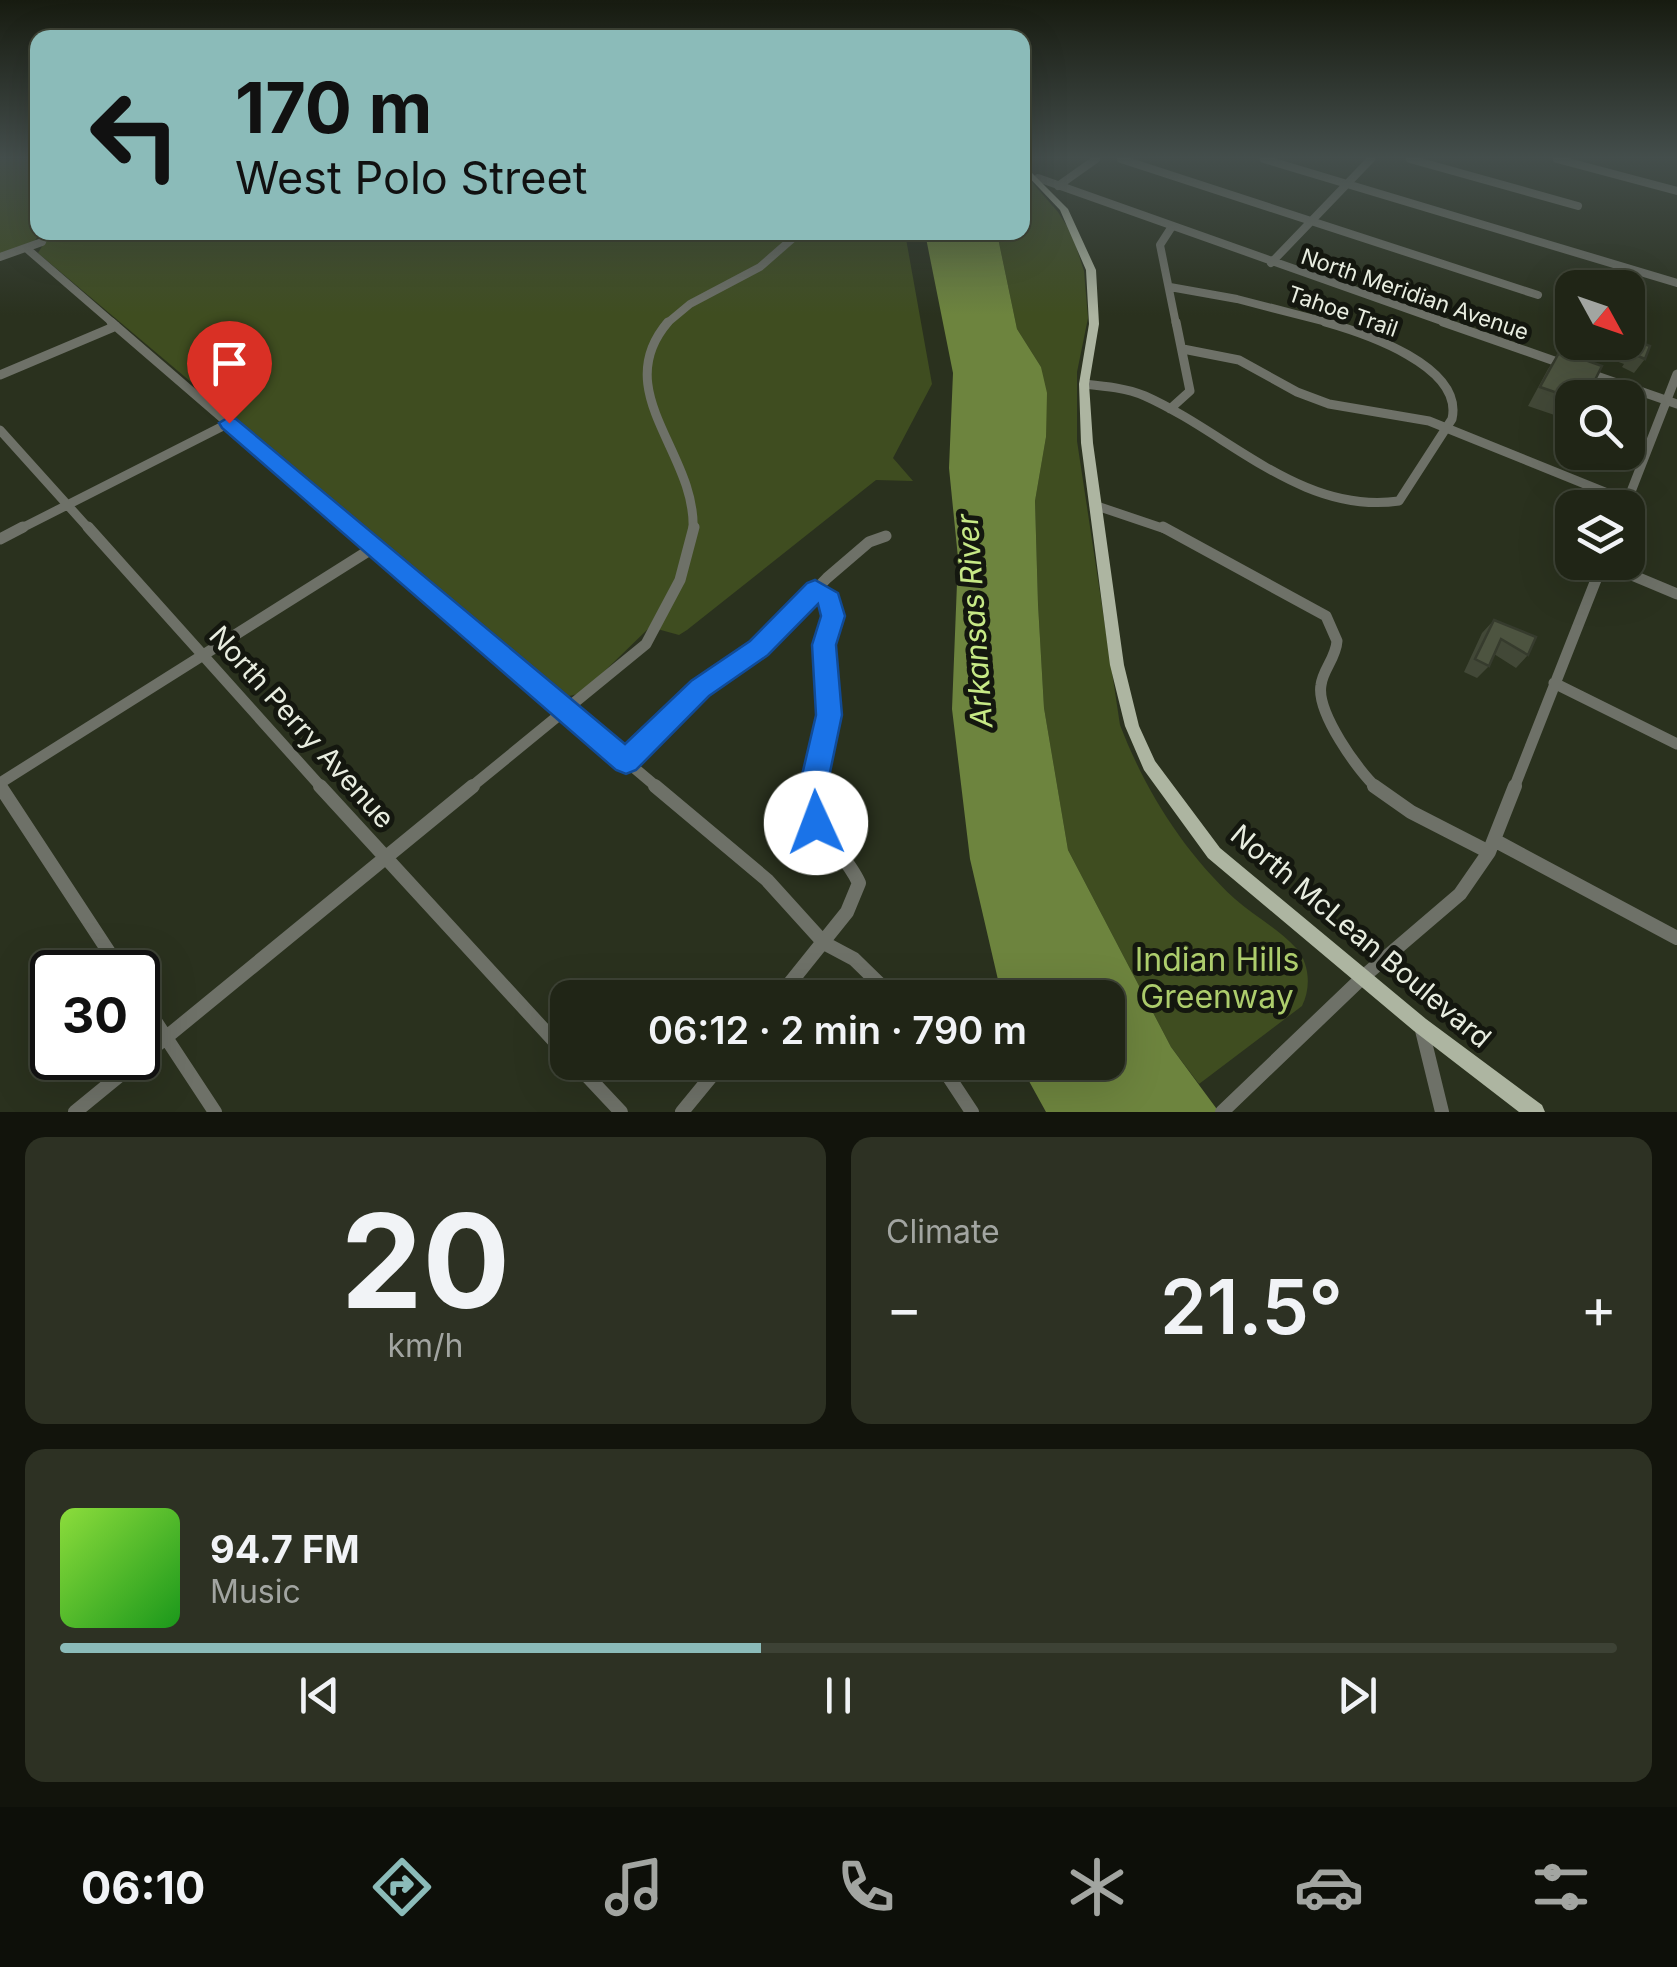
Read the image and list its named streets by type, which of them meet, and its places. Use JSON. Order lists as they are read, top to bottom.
{
  "streets": {
    "main road": ["North McLean Boulevard"],
    "street": ["North Meridian Avenue", "Tahoe Trail", "North Perry Avenue"]
  },
  "water": ["Arkansas River"],
  "parks": ["Indian Hills Greenway"],
  "north": "bottom right",
  "page": {
    "turn": ["170 m", "West Polo Street"],
    "limit": "30",
    "trip": "06:12 · 2 min · 790 m",
    "tile": [
      ["20", "km/h"],
      "Climate"
    ],
    "heat": ["−", "21.5°", "+"],
    "song": ["94.7 FM", "Music"],
    "tabs": "06:10"
  }
}
